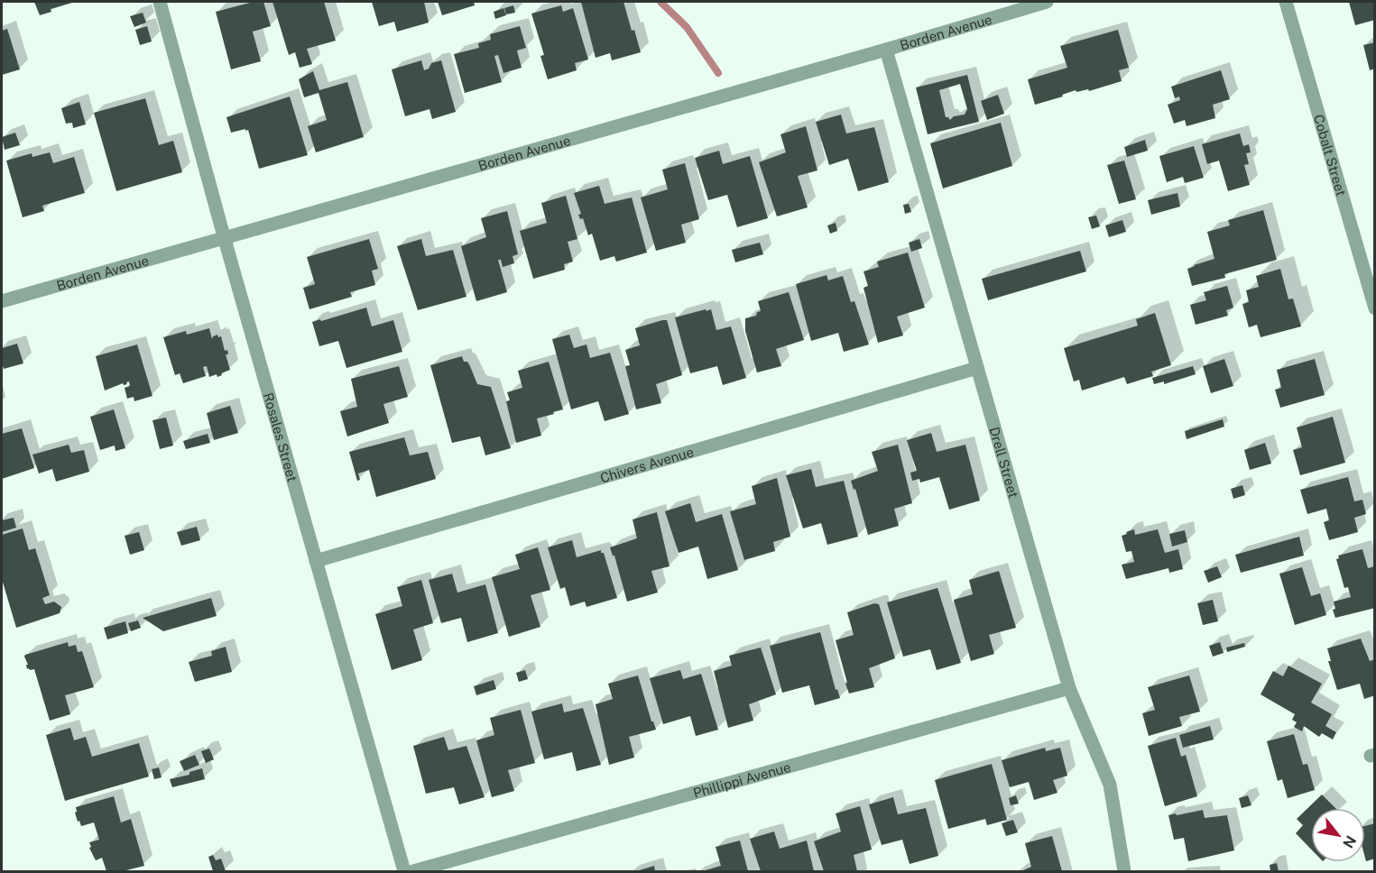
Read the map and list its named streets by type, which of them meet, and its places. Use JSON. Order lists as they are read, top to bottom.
{
  "streets": {
    "street": [
      "Borden Avenue",
      "Cobalt Street",
      "Rosales Street",
      "Drell Street",
      "Chivers Avenue",
      "Phillippi Avenue"
    ]
  },
  "crossings": [
    ["Borden Avenue", "Rosales Street"],
    ["Borden Avenue", "Drell Street"],
    ["Rosales Street", "Chivers Avenue"],
    ["Drell Street", "Chivers Avenue"],
    ["Drell Street", "Phillippi Avenue"]
  ],
  "north": "bottom right"
}
